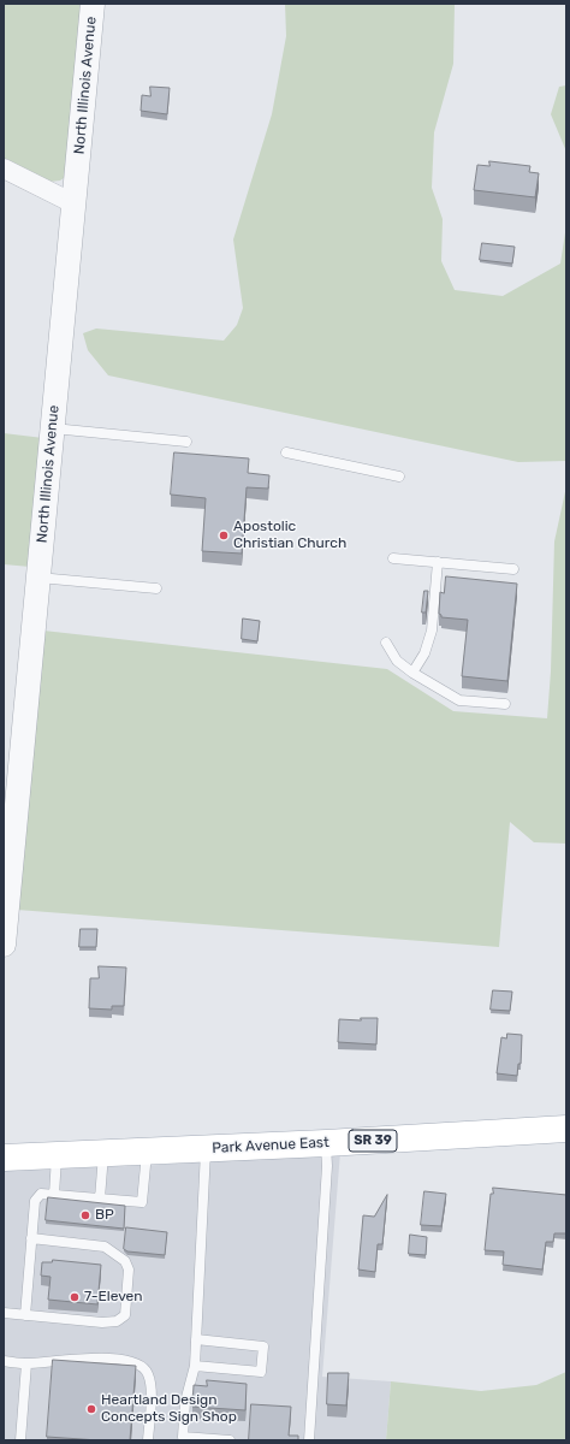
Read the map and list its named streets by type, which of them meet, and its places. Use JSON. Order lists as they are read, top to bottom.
{
  "streets": {
    "main road": ["SR 39", "Park Avenue East"],
    "street": ["North Illinois Avenue"]
  },
  "places": [
    "Apostolic Christian Church",
    "BP",
    "7-Eleven",
    "Heartland Design Concepts Sign Shop"
  ]
}
